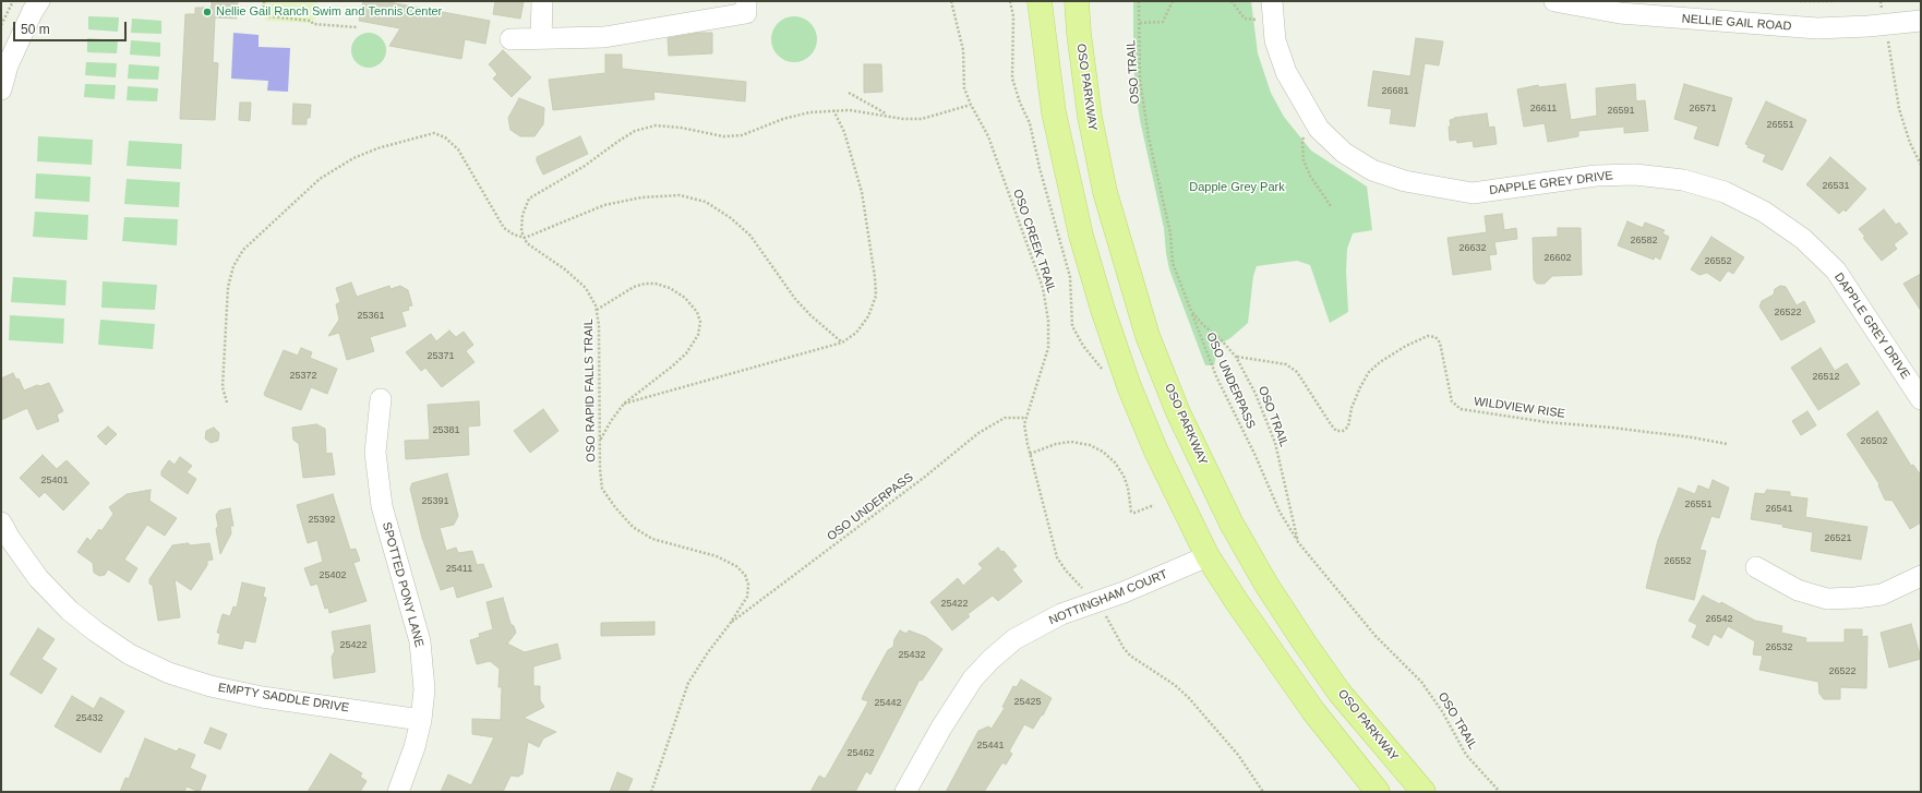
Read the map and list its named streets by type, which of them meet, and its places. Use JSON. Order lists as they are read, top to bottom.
{
  "streets": {
    "main road": ["OSO PARKWAY"],
    "street": [
      "NELLIE GAIL ROAD",
      "DAPPLE GREY DRIVE",
      "SPOTTED PONY LANE",
      "NOTTINGHAM COURT",
      "EMPTY SADDLE DRIVE"
    ],
    "path": [
      "OSO TRAIL",
      "OSO CREEK TRAIL",
      "OSO UNDERPASS",
      "OSO RAPID FALLS TRAIL",
      "WILDVIEW RISE"
    ]
  },
  "crossings": [
    ["OSO TRAIL", "OSO UNDERPASS"],
    ["OSO TRAIL", "WILDVIEW RISE"],
    ["OSO CREEK TRAIL", "OSO UNDERPASS"],
    ["OSO UNDERPASS", "OSO RAPID FALLS TRAIL"],
    ["SPOTTED PONY LANE", "EMPTY SADDLE DRIVE"]
  ],
  "parks": ["Dapple Grey Park"],
  "places": ["Nellie Gail Ranch Swim and Tennis Center"],
  "house_numbers": [
    "26681",
    "26611",
    "26571",
    "26591",
    "26551",
    "26531",
    "26582",
    "26632",
    "26602",
    "26552",
    "26522",
    "25361",
    "25371",
    "25372",
    "26512",
    "25381",
    "26502",
    "25401",
    "25391",
    "26551",
    "26541",
    "25392",
    "26521",
    "26552",
    "25411",
    "25402",
    "25422",
    "26542",
    "25422",
    "26532",
    "25432",
    "26522",
    "25425",
    "25442",
    "25432",
    "25441",
    "25462"
  ],
  "scale_bar": "50 m"
}
